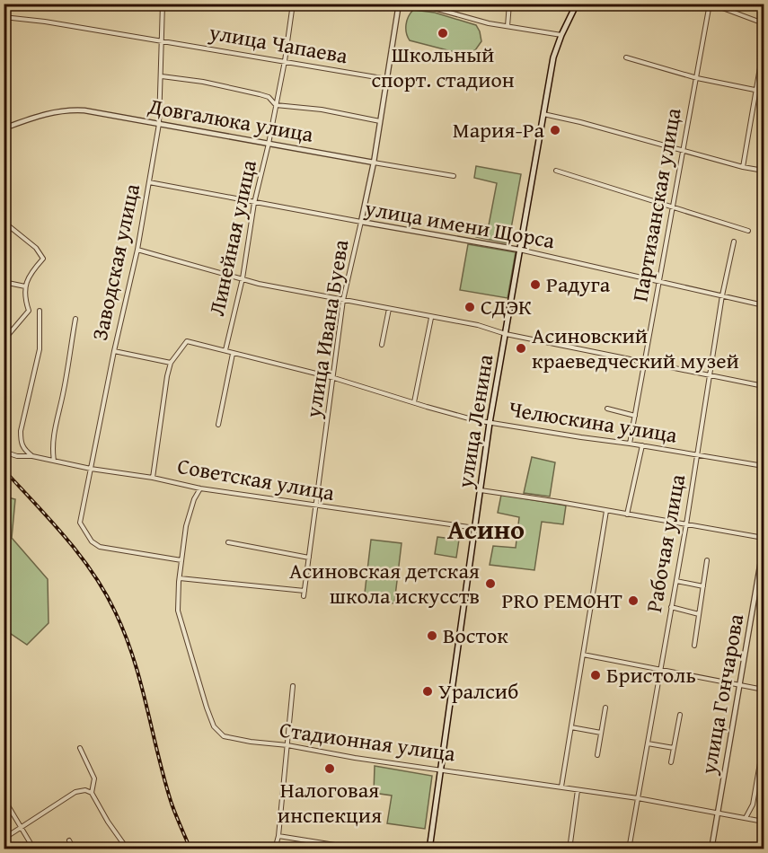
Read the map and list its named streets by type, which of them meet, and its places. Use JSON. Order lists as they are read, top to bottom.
{
  "streets": {
    "main road": ["улица Ленина"],
    "street": [
      "улица Чапаева",
      "Довгалюка улица",
      "Партизанская улица",
      "улица имени Щорса",
      "Линейная улица",
      "Заводская улица",
      "улица Ивана Буева",
      "Челюскина улица",
      "Советская улица",
      "Рабочая улица",
      "улица Гончарова",
      "Стадионная улица"
    ]
  },
  "crossings": [
    ["улица Чапаева", "Линейная улица"],
    ["улица Чапаева", "Заводская улица"],
    ["улица Чапаева", "улица Ивана Буева"],
    ["Довгалюка улица", "Линейная улица"],
    ["Довгалюка улица", "Заводская улица"],
    ["Довгалюка улица", "улица Ивана Буева"],
    ["Партизанская улица", "улица имени Щорса"],
    ["Партизанская улица", "Челюскина улица"],
    ["улица имени Щорса", "Линейная улица"],
    ["улица имени Щорса", "Заводская улица"],
    ["улица имени Щорса", "улица Ивана Буева"],
    ["улица имени Щорса", "улица Ленина"],
    ["улица имени Щорса", "Рабочая улица"],
    ["Линейная улица", "Челюскина улица"],
    ["Заводская улица", "Советская улица"],
    ["Заводская улица", "Стадионная улица"],
    ["улица Ивана Буева", "Челюскина улица"],
    ["улица Ивана Буева", "Советская улица"],
    ["улица Ивана Буева", "Стадионная улица"],
    ["улица Ленина", "Челюскина улица"],
    ["улица Ленина", "Советская улица"],
    ["улица Ленина", "Стадионная улица"],
    ["Челюскина улица", "Рабочая улица"],
    ["Советская улица", "Стадионная улица"],
    ["Рабочая улица", "Стадионная улица"],
    ["улица Гончарова", "Стадионная улица"]
  ],
  "districts": ["Асино"],
  "places": [
    "Школьный спорт. стадион",
    "Мария-Ра",
    "Радуга",
    "СДЭК",
    "Асиновский краеведческий музей",
    "Асиновская детская школа искусств",
    "PRO РЕМОНТ",
    "Восток",
    "Бристоль",
    "Уралсиб",
    "Налоговая инспекция"
  ]
}
